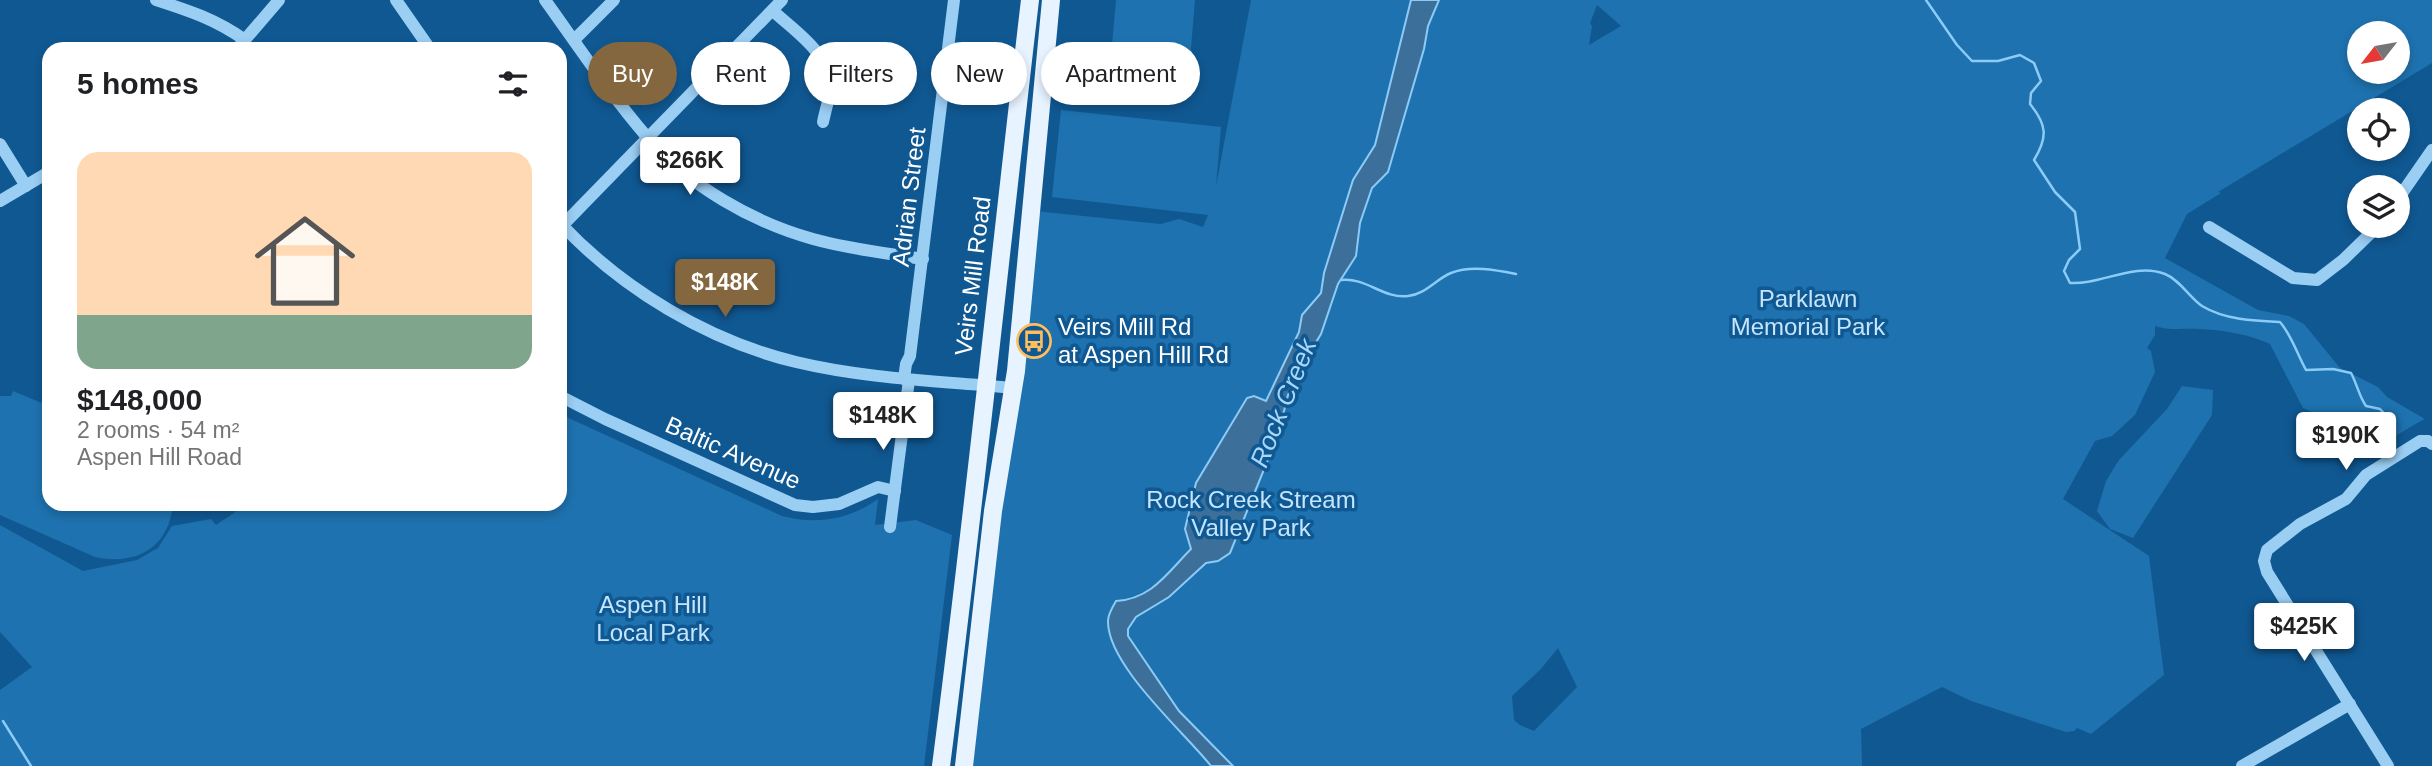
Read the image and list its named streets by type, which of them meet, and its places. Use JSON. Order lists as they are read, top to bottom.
{
  "streets": {
    "main road": ["Veirs Mill Road"],
    "street": ["Adrian Street", "Baltic Avenue"]
  },
  "crossings": [
    ["Adrian Street", "Baltic Avenue"]
  ],
  "water": ["Rock Creek"],
  "parks": ["Parklawn Memorial Park", "Rock Creek Stream Valley Park", "Aspen Hill Local Park"],
  "places": {
    "bus stop": ["Veirs Mill Rd at Aspen Hill Rd"]
  },
  "north": "bottom left",
  "page": {
    "chip": [
      "Buy",
      "Rent",
      "Filters",
      "New",
      "Apartment"
    ],
    "heading": "5 homes",
    "list": [
      {
        "name": "$148,000",
        "note": "2 rooms · 54 m² · Aspen Hill Road"
      }
    ],
    "price": [
      "$266K",
      "$148K",
      "$148K",
      "$190K",
      "$425K"
    ]
  }
}
